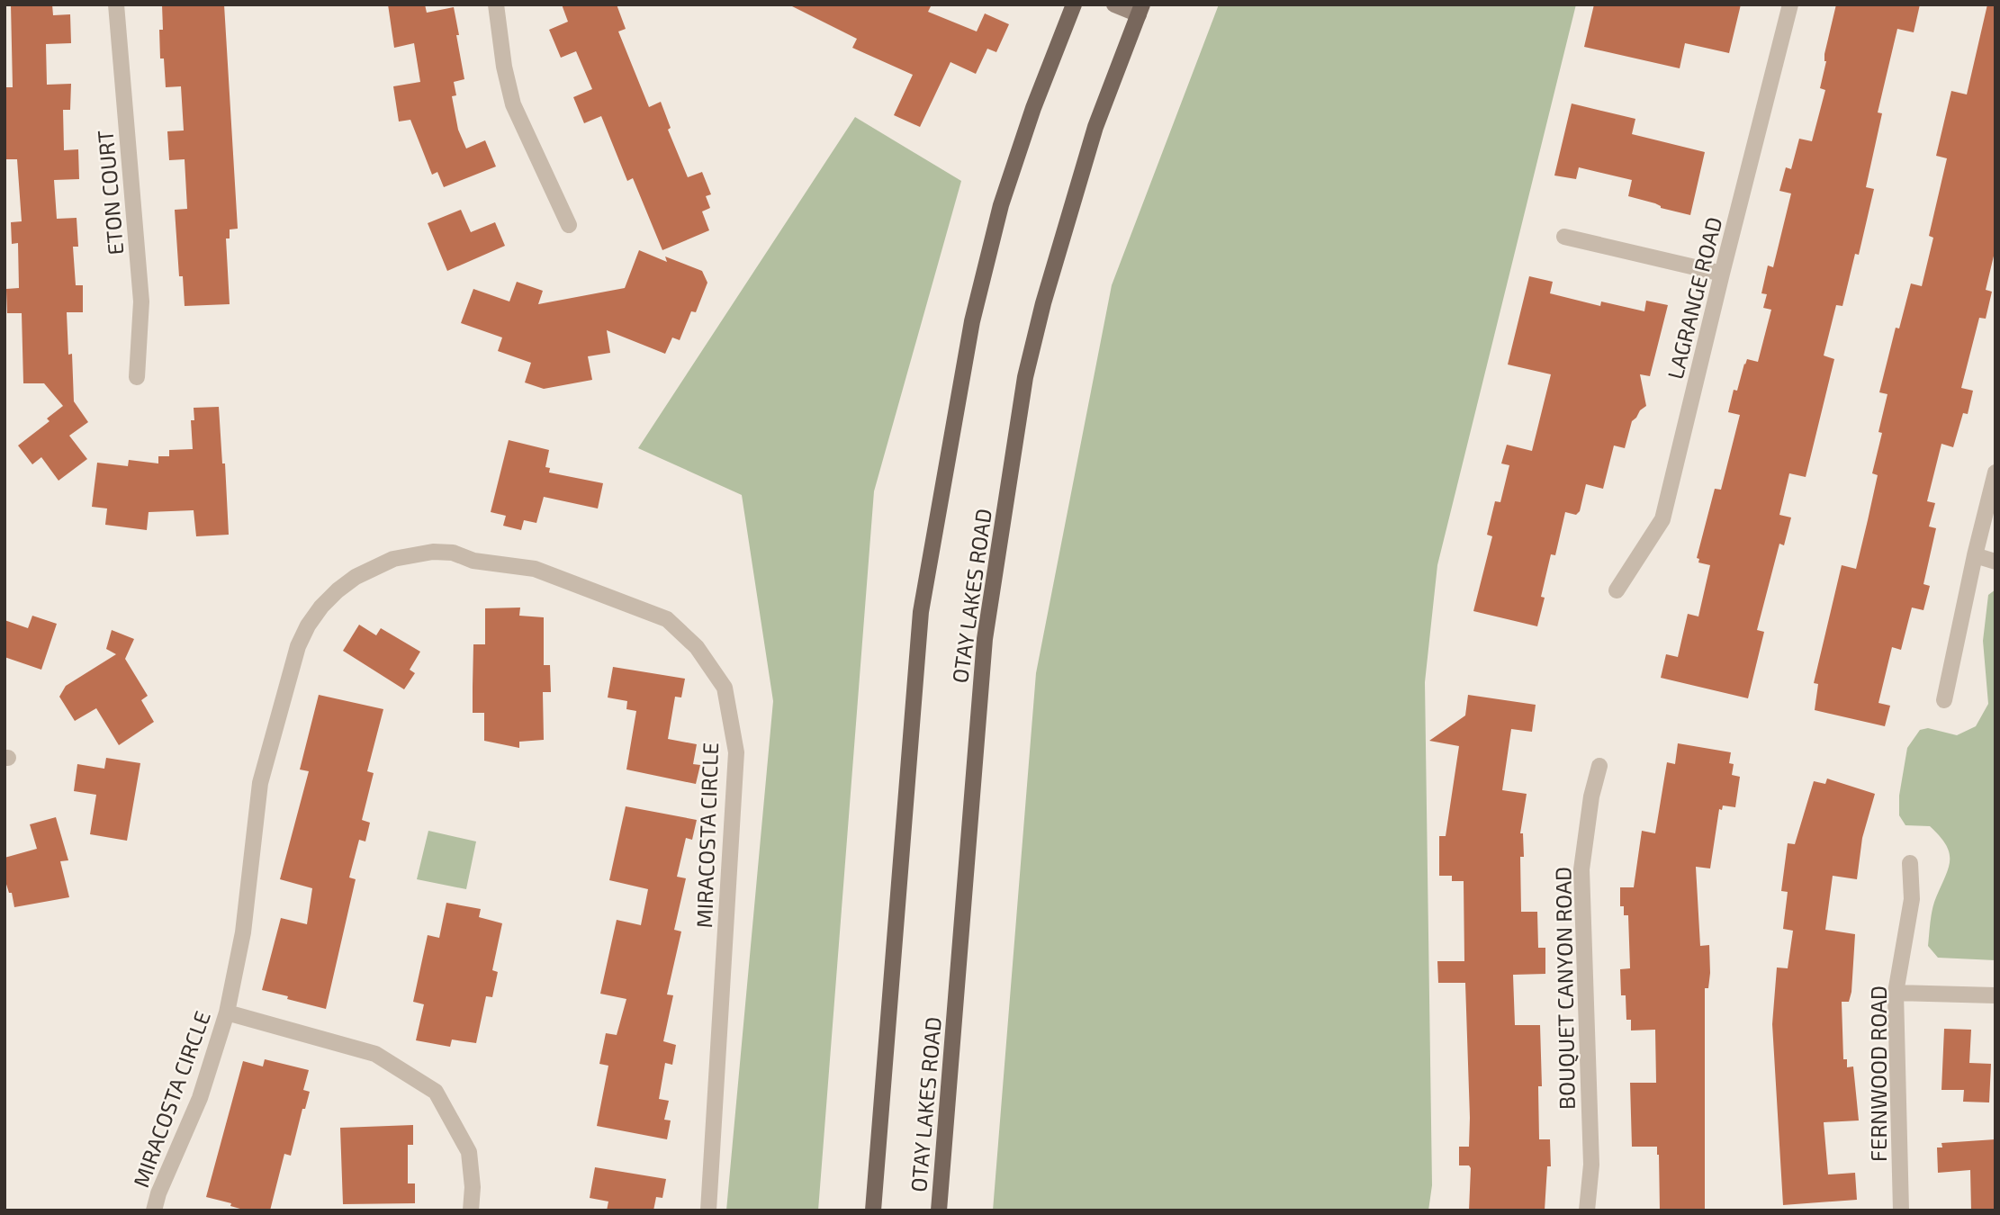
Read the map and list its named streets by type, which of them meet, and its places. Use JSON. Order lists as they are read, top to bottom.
{
  "streets": {
    "main road": ["OTAY LAKES ROAD"],
    "street": [
      "ETON COURT",
      "LAGRANGE ROAD",
      "MIRACOSTA CIRCLE",
      "BOUQUET CANYON ROAD",
      "FERNWOOD ROAD"
    ]
  }
}
